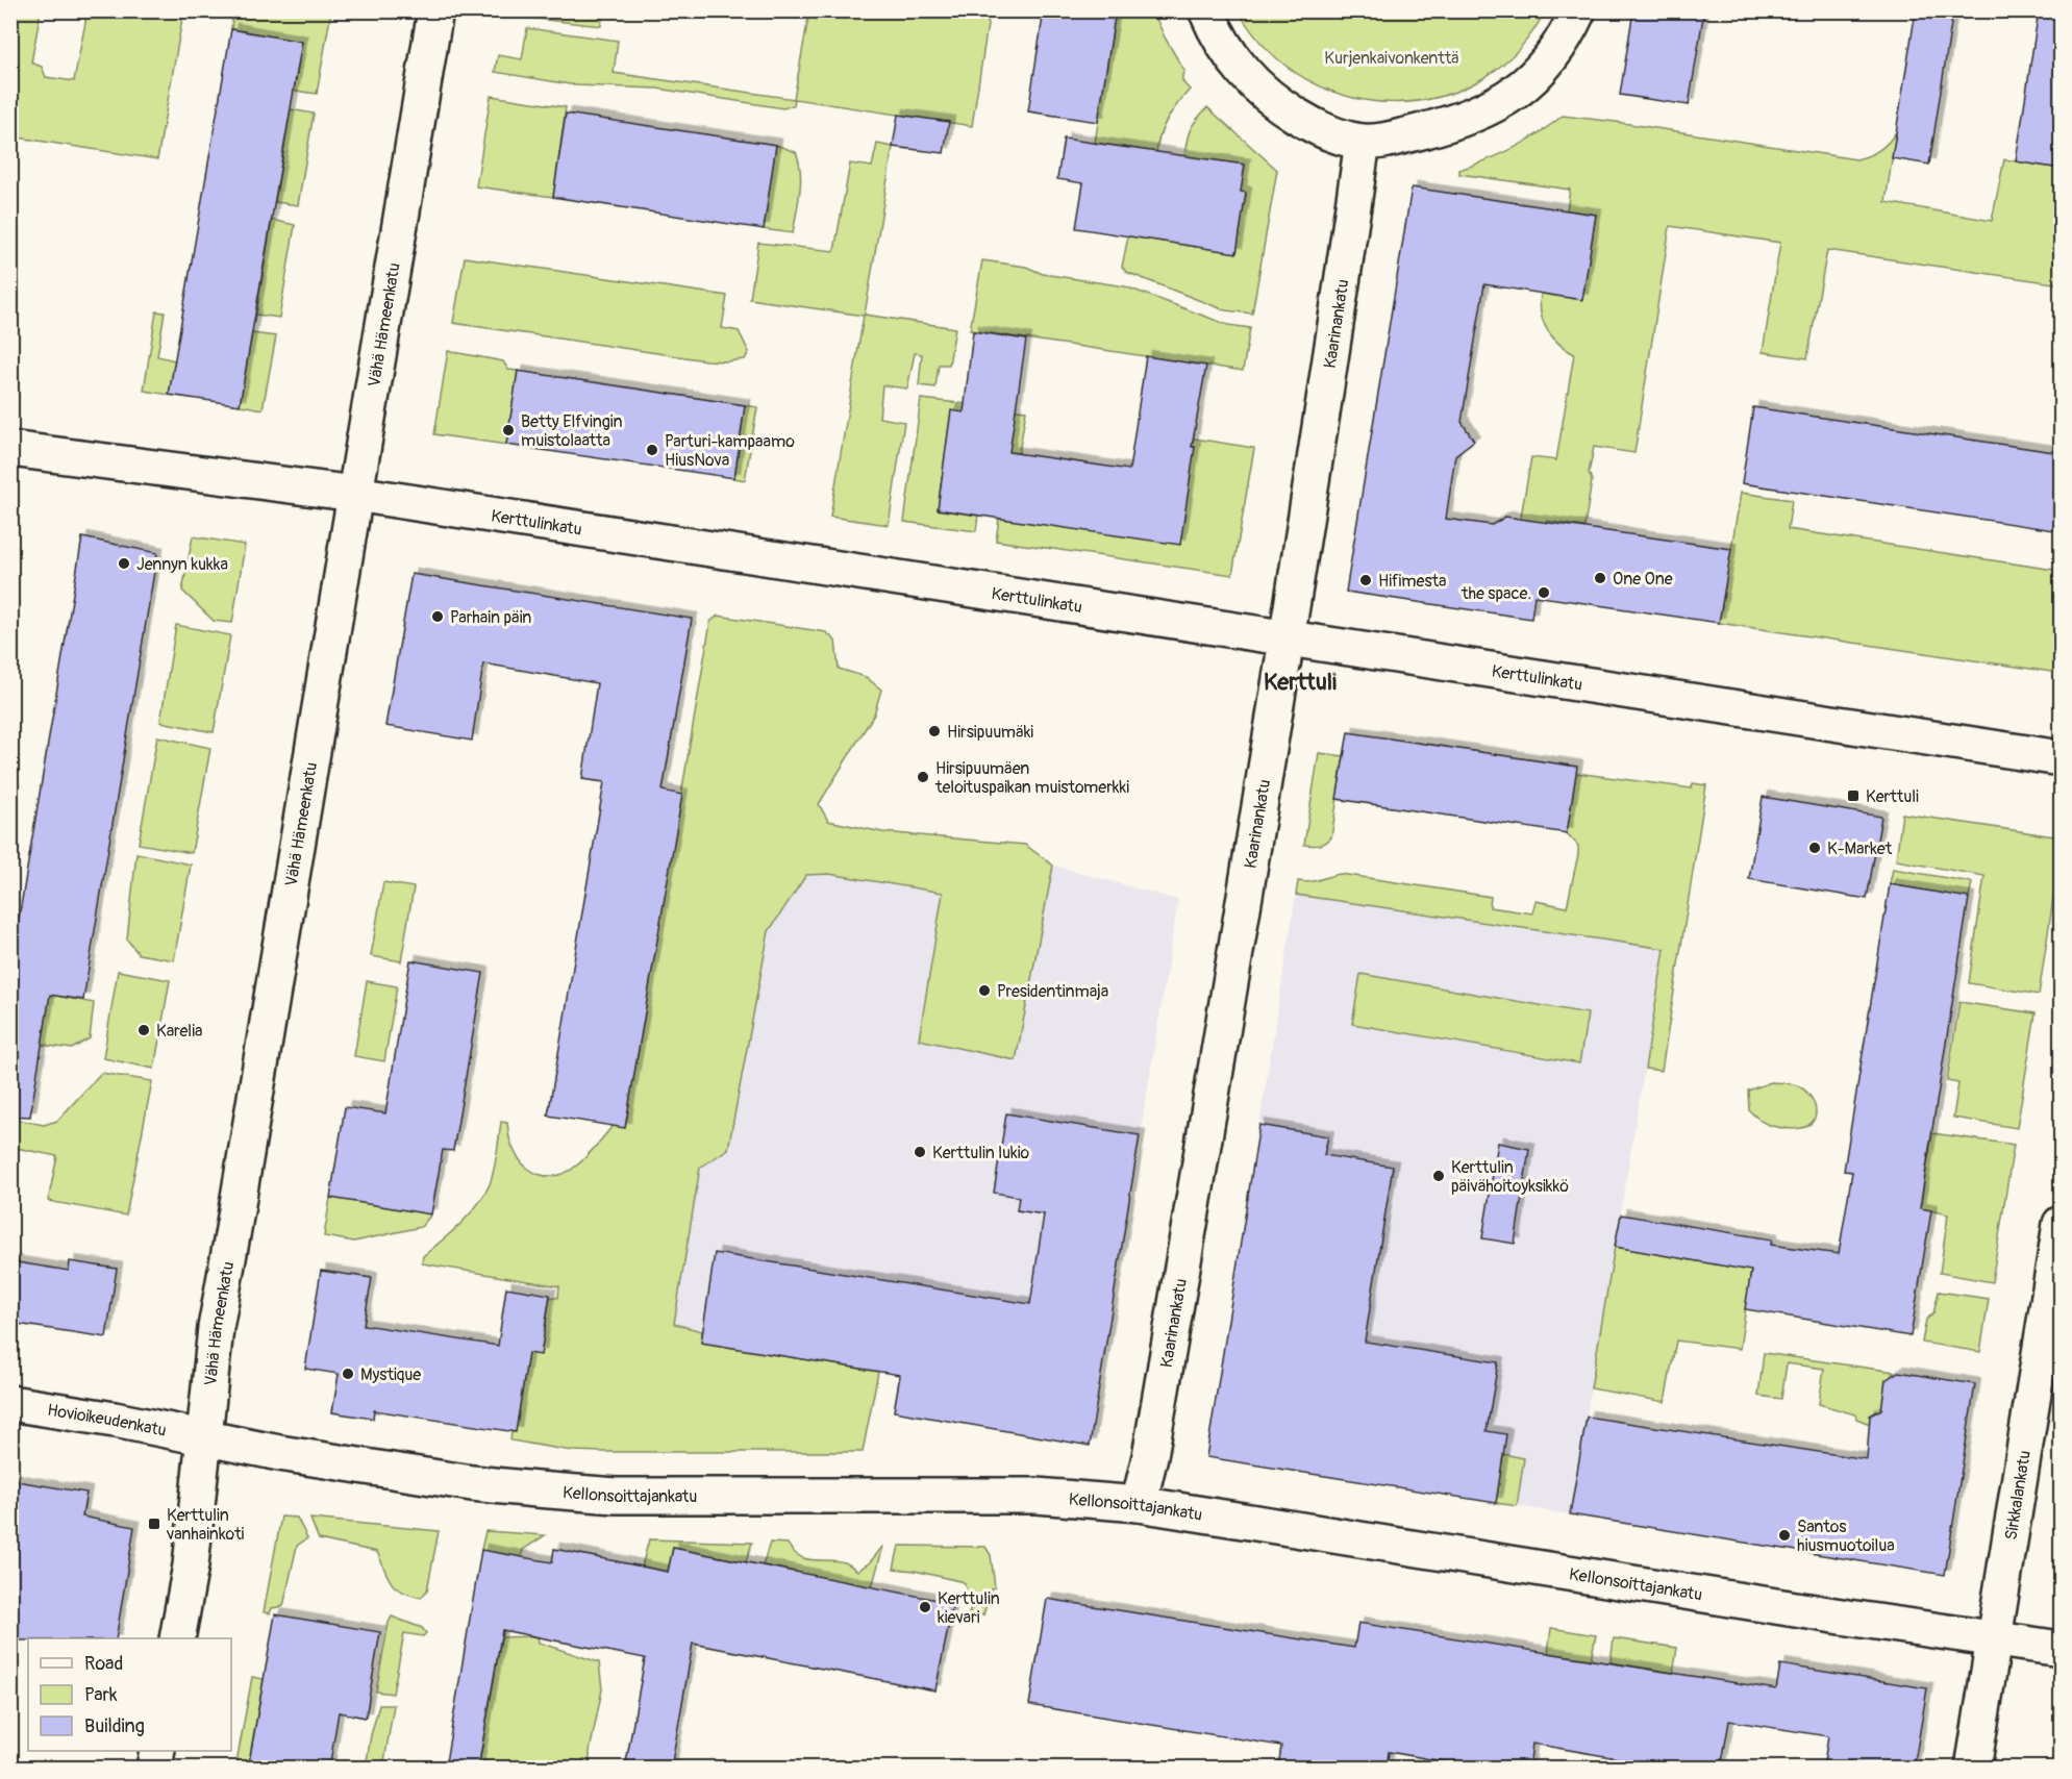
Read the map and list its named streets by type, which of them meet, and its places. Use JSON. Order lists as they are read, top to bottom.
{
  "streets": {
    "street": [
      "Kaarinankatu",
      "Vähä Hämeenkatu",
      "Kerttulinkatu",
      "Hovioikeudenkatu",
      "Kellonsoittajankatu",
      "Sirkkalankatu"
    ]
  },
  "crossings": [
    ["Kaarinankatu", "Kerttulinkatu"],
    ["Kaarinankatu", "Kellonsoittajankatu"],
    ["Vähä Hämeenkatu", "Kerttulinkatu"],
    ["Vähä Hämeenkatu", "Hovioikeudenkatu"],
    ["Vähä Hämeenkatu", "Kellonsoittajankatu"],
    ["Hovioikeudenkatu", "Kellonsoittajankatu"],
    ["Kellonsoittajankatu", "Sirkkalankatu"]
  ],
  "districts": ["Kerttuli"],
  "parks": ["Kurjenkaivonkenttä"],
  "places": {
    "other": [
      "Betty Elfvingin muistolaatta",
      "Parturi-kampaamo HiusNova",
      "Jennyn kukka",
      "One One",
      "Hifimesta",
      "the space.",
      "Parhain päin",
      "Hirsipuumäki",
      "Hirsipuumäen teloituspaikan muistomerkki",
      "K-Market",
      "Presidentinmaja",
      "Karelia",
      "Kerttulin lukio",
      "Kerttulin päivähoitoyksikkö",
      "Mystique",
      "Santos hiusmuotoilua",
      "Kerttulin kievari"
    ],
    "transit": ["Kerttuli", "Kerttulin vanhainkoti"]
  },
  "legend": ["Road", "Park", "Building"]
}
